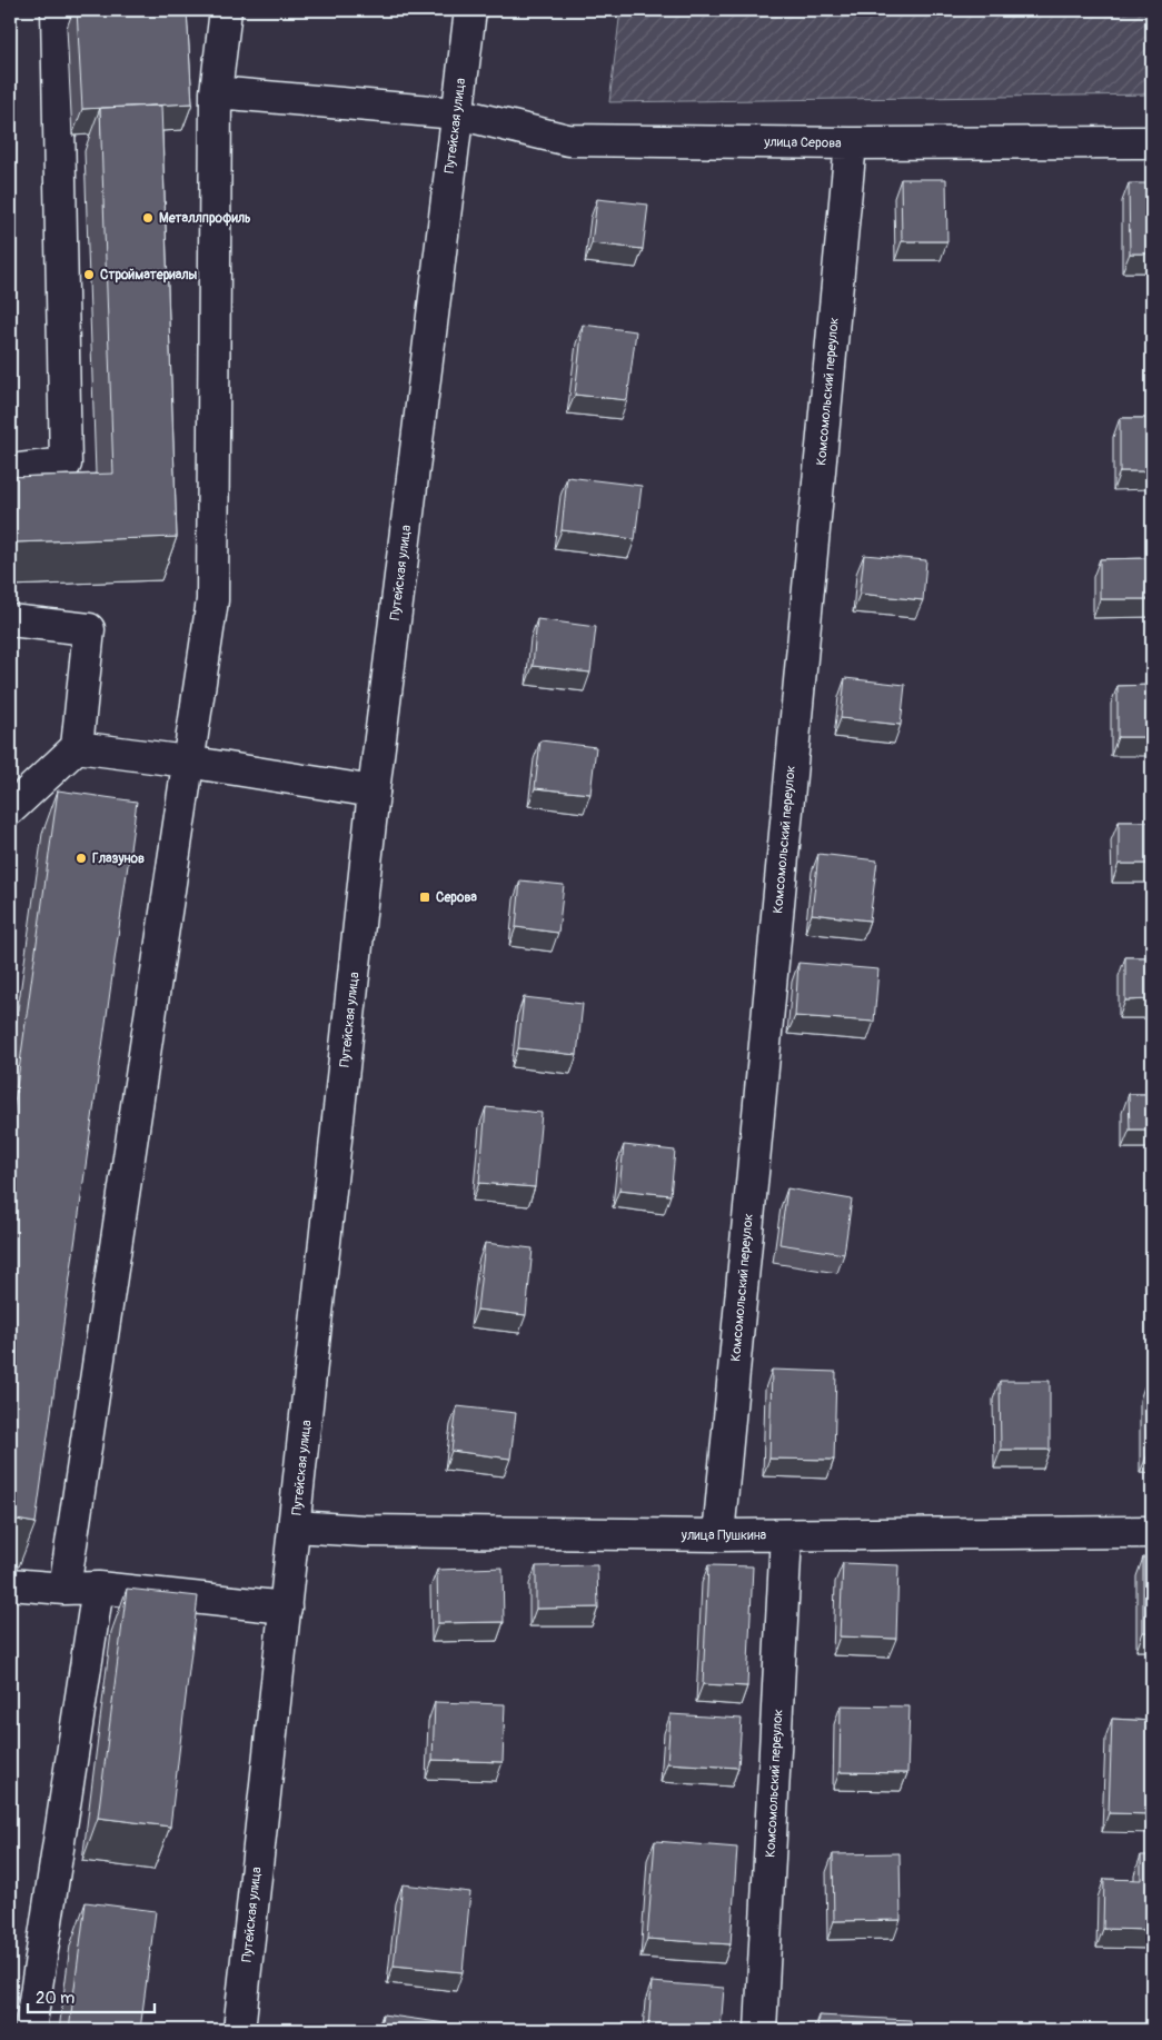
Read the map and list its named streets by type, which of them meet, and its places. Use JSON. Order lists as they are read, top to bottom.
{
  "streets": {
    "street": [
      "Путейская улица",
      "улица Серова",
      "Комсомольский переулок",
      "улица Пушкина"
    ]
  },
  "crossings": [
    ["Путейская улица", "улица Серова"],
    ["Путейская улица", "улица Пушкина"],
    ["улица Серова", "Комсомольский переулок"],
    ["Комсомольский переулок", "улица Пушкина"]
  ],
  "places": {
    "other": ["Металлпрофиль", "Стройматериалы", "Глазунов"],
    "transit": ["Серова"]
  },
  "scale_bar": "20 m"
}
